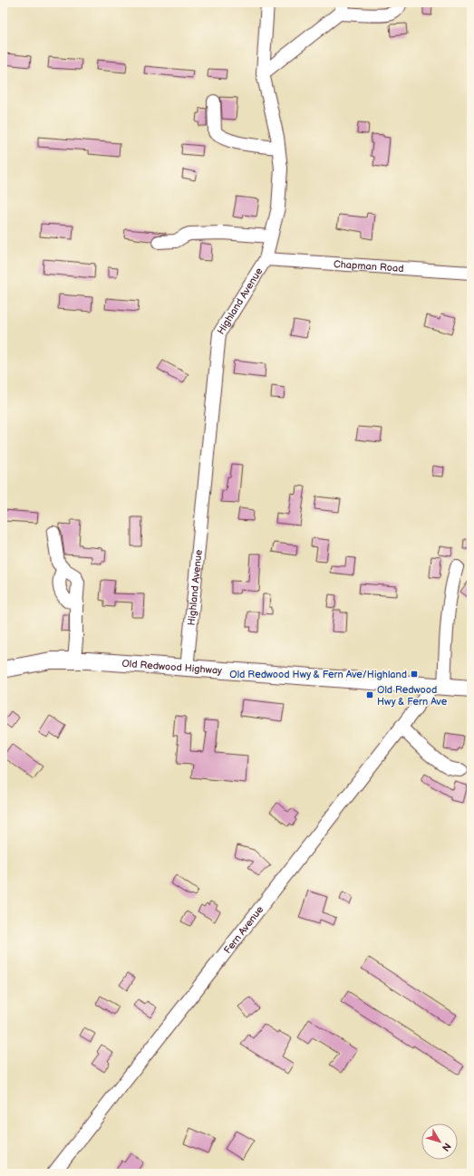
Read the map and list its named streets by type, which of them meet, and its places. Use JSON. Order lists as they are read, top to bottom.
{
  "streets": {
    "main road": ["Old Redwood Highway"],
    "street": ["Chapman Road", "Highland Avenue", "Fern Avenue"]
  },
  "crossings": [
    ["Chapman Road", "Highland Avenue"],
    ["Highland Avenue", "Old Redwood Highway"],
    ["Old Redwood Highway", "Fern Avenue"]
  ],
  "places": {
    "transit": ["Old Redwood Hwy & Fern Ave/Highland", "Old Redwood Hwy & Fern Ave"]
  },
  "north": "bottom right"
}
